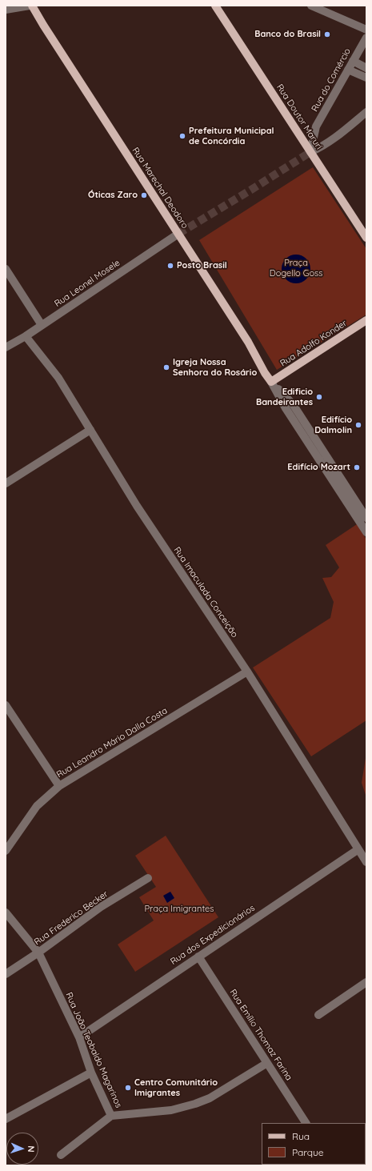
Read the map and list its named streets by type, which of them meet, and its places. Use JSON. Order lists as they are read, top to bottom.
{
  "streets": {
    "main road": ["Rua Doutor Maruri", "Rua Marechal Deodoro", "Rua Adolfo Konder"],
    "street": [
      "Rua do Comércio",
      "Rua Leonel Mosele",
      "Rua Imaculada Conceição",
      "Rua Leandro Mário Dalla Costa",
      "Rua Frederico Becker",
      "Rua dos Expedicionários",
      "Rua Emílio Thomaz Farina",
      "Rua João Teobaldo Magarinos"
    ]
  },
  "crossings": [
    ["Rua do Comércio", "Rua Doutor Maruri"],
    ["Rua Marechal Deodoro", "Rua Leonel Mosele"],
    ["Rua Marechal Deodoro", "Rua Adolfo Konder"],
    ["Rua Leonel Mosele", "Rua Imaculada Conceição"],
    ["Rua Imaculada Conceição", "Rua Leandro Mário Dalla Costa"],
    ["Rua Imaculada Conceição", "Rua dos Expedicionários"],
    ["Rua Frederico Becker", "Rua João Teobaldo Magarinos"],
    ["Rua dos Expedicionários", "Rua Emílio Thomaz Farina"],
    ["Rua dos Expedicionários", "Rua João Teobaldo Magarinos"]
  ],
  "parks": ["Praça Dogello Goss", "Praça Imigrantes"],
  "places": [
    "Banco do Brasil",
    "Prefeitura Municipal de Concórdia",
    "Óticas Zaro",
    "Posto Brasil",
    "Igreja Nossa Senhora do Rosário",
    "Edificio Bandeirantes",
    "Edifício Dalmolin",
    "Edifício Mozart",
    "Centro Comunitário Imigrantes"
  ],
  "legend": ["Rua", "Parque"],
  "north": "right"
}
